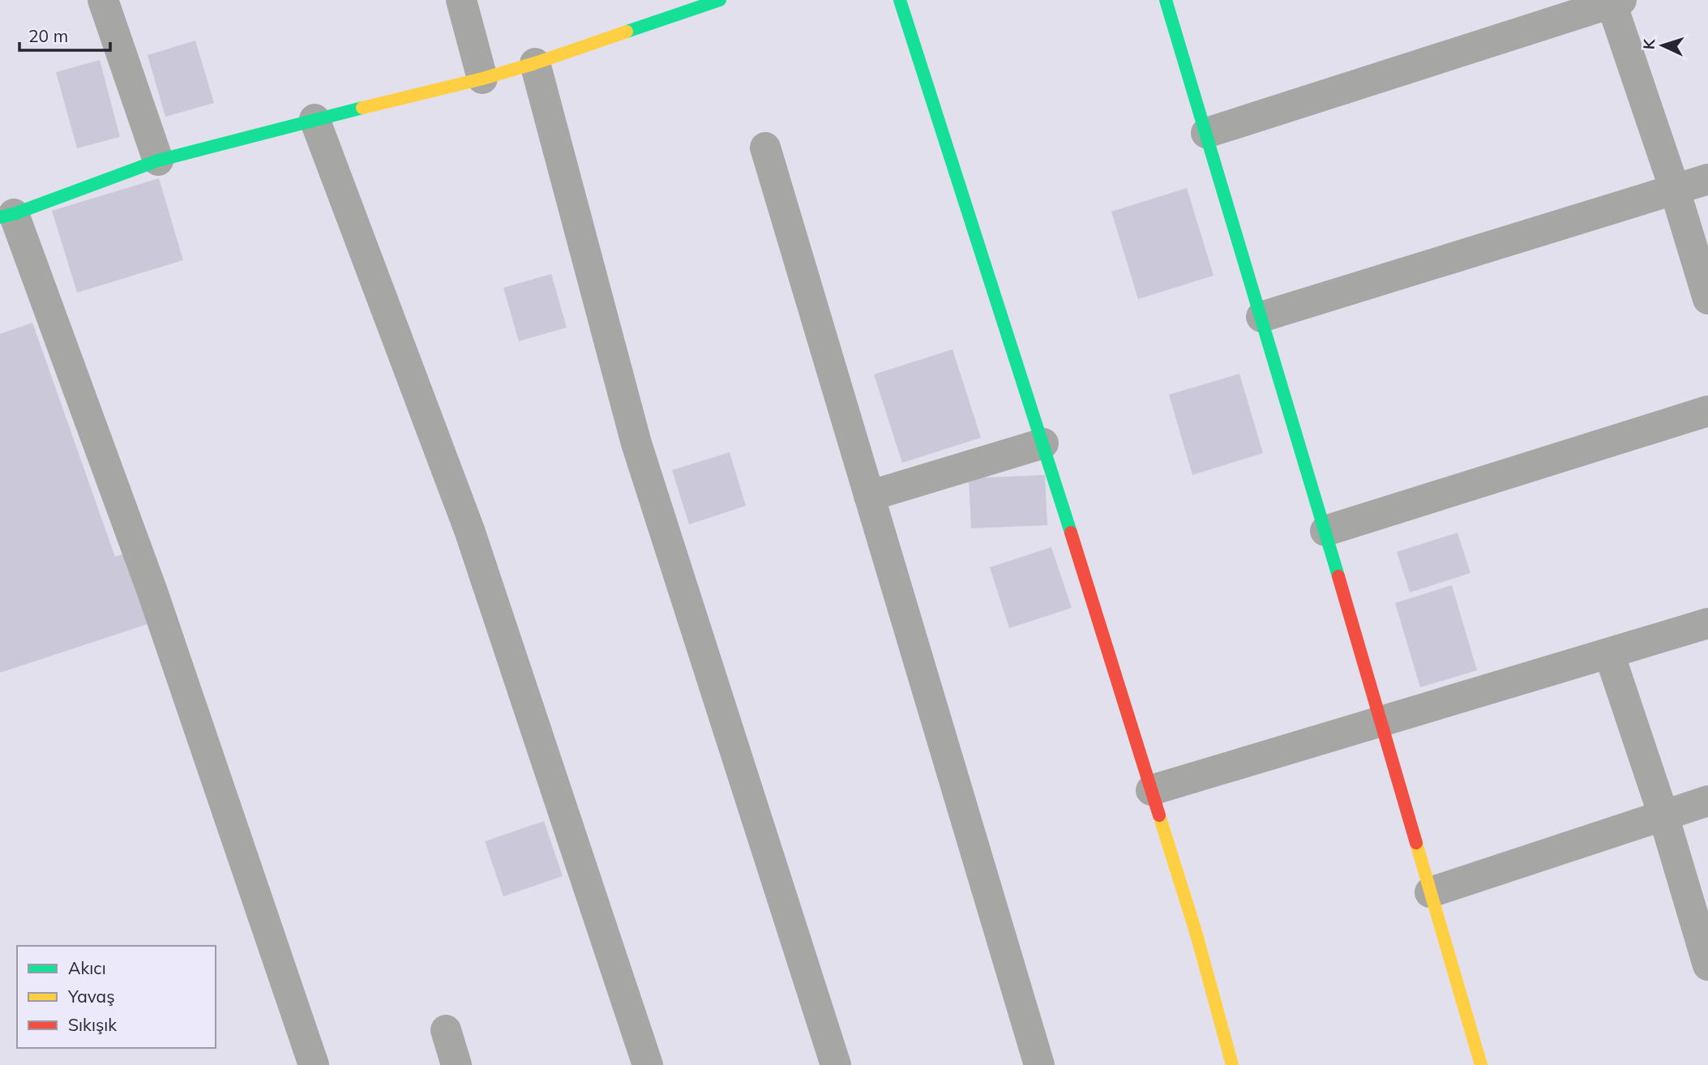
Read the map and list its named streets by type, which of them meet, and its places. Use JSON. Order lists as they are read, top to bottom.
{
  "legend": ["Akıcı", "Yavaş", "Sıkışık"],
  "scale_bar": "20 m",
  "north": "left"
}
